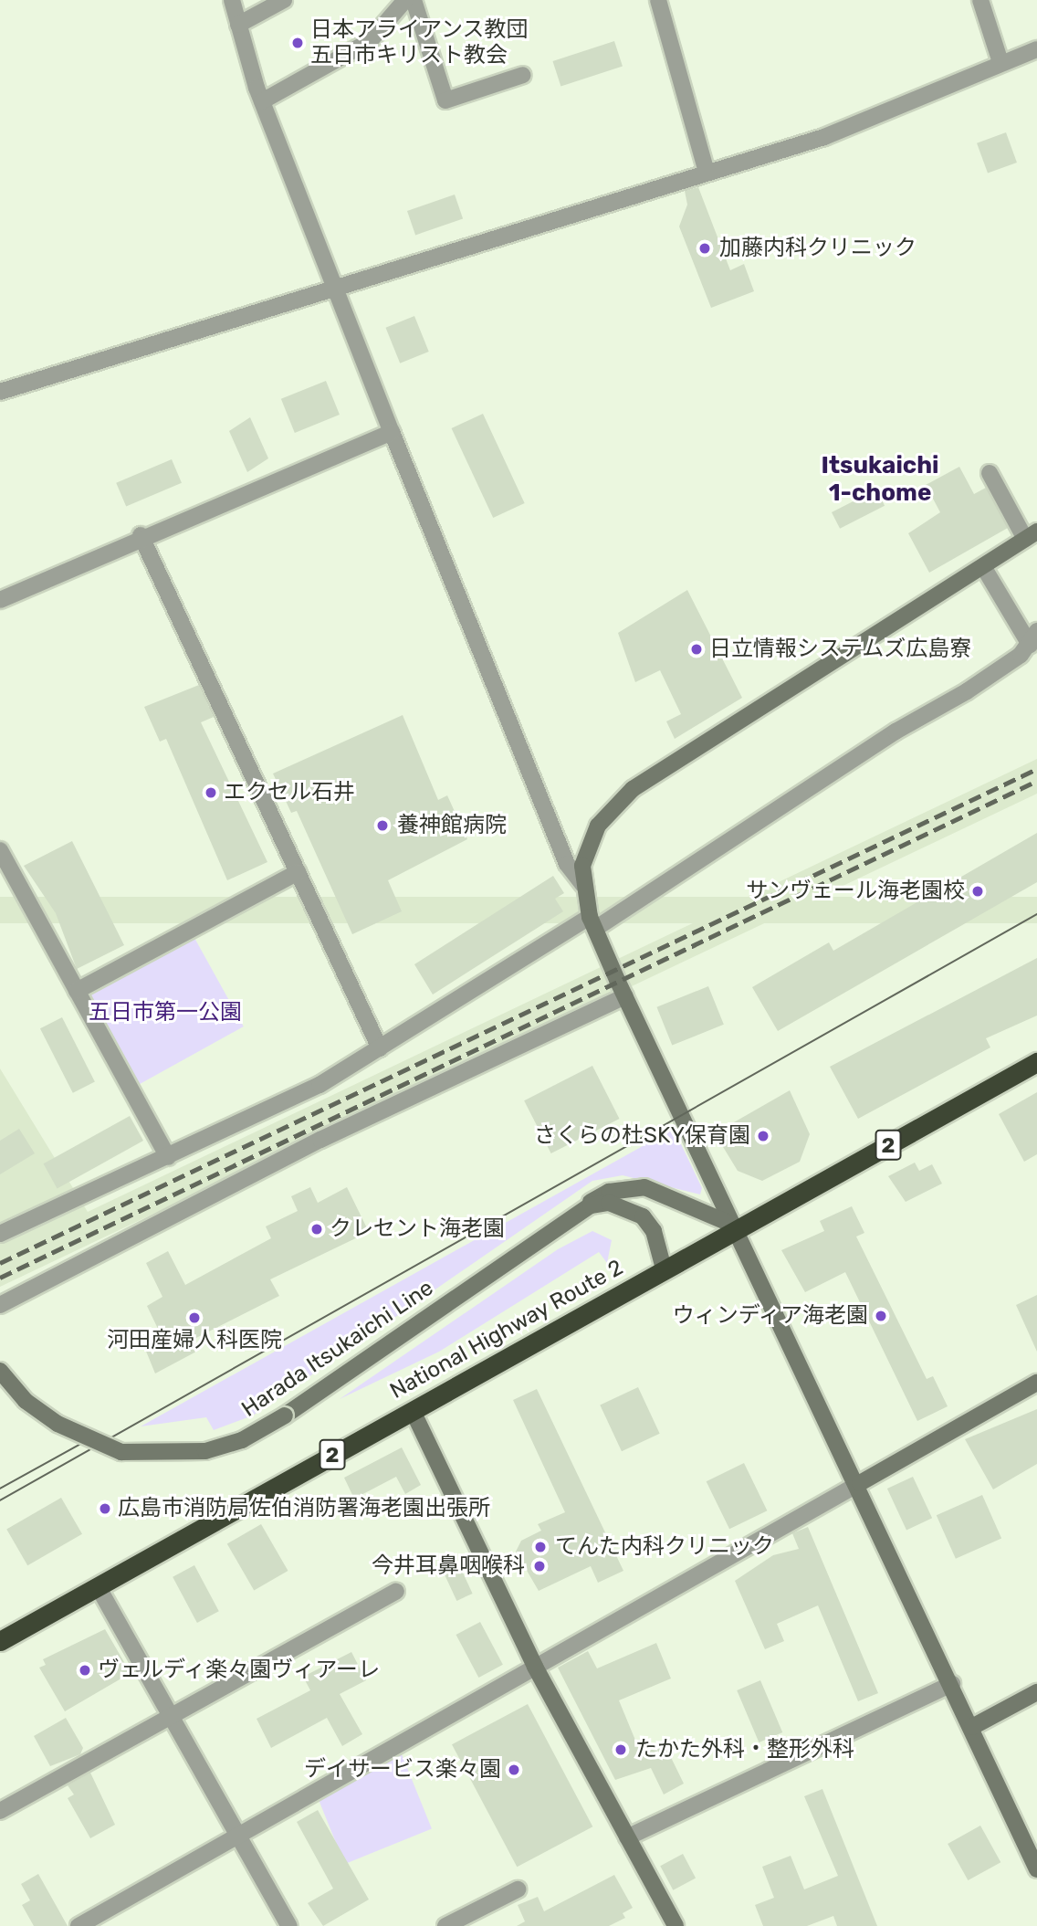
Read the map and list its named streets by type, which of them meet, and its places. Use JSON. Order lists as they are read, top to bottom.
{
  "streets": {
    "highway": ["2", "National Highway Route 2"],
    "street": ["Harada Itsukaichi Line"]
  },
  "crossings": [
    ["National Highway Route 2", "Harada Itsukaichi Line"]
  ],
  "districts": ["Itsukaichi 1-chome"],
  "parks": ["五日市第一公園"],
  "places": [
    "日本アライアンス教団 五日市キリスト教会",
    "加藤内科クリニック",
    "日立情報システムズ広島寮",
    "エクセル石井",
    "養神館病院",
    "サンヴェール海老園校",
    "さくらの杜SKY保育園",
    "クレセント海老園",
    "ウィンディア海老園",
    "河田産婦人科医院",
    "広島市消防局佐伯消防署海老園出張所",
    "てんた内科クリニック",
    "今井耳鼻咽喉科",
    "ヴェルディ楽々園ヴィアーレ",
    "たかた外科・整形外科",
    "デイサービス楽々園"
  ]
}
